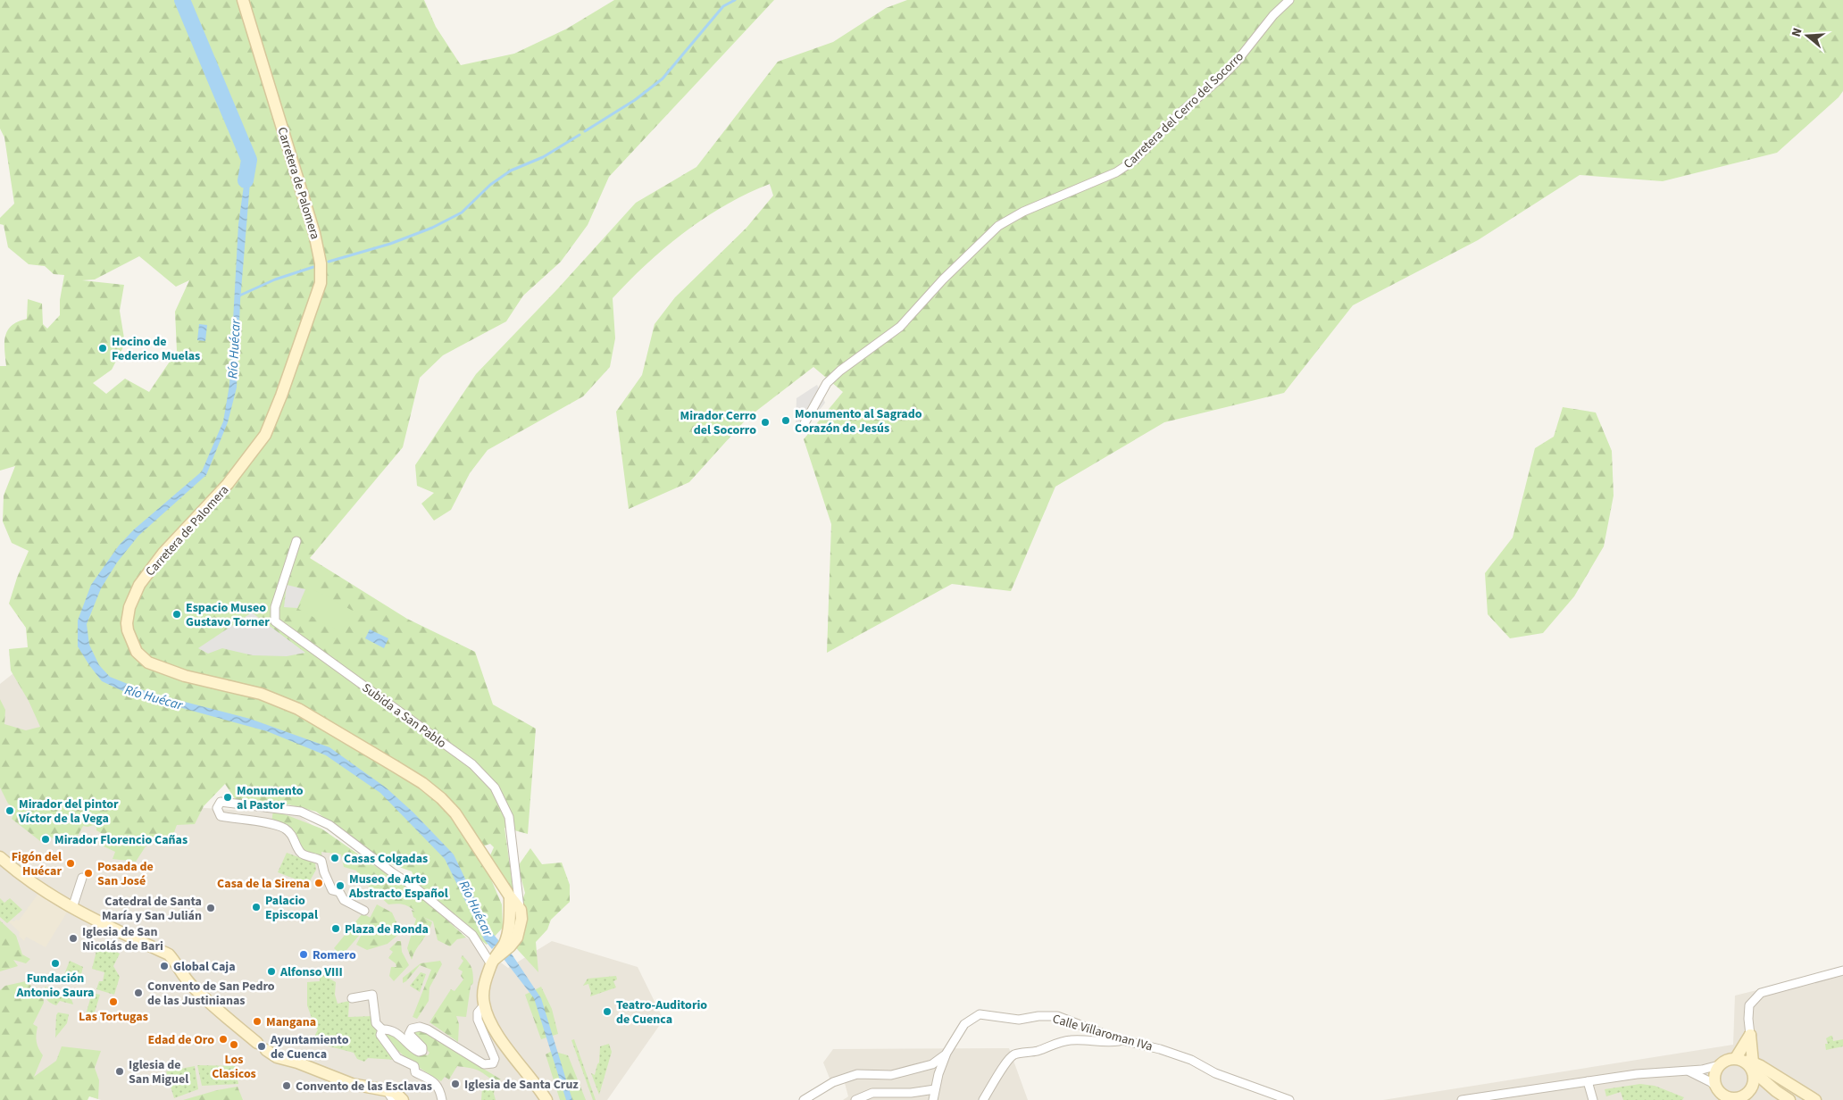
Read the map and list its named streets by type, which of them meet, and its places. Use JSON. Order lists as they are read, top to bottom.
{
  "streets": {
    "street": [
      "Carretera del Cerro del Socorro",
      "Carretera de Palomera",
      "Subida a San Pablo",
      "Calle Villaroman IVa"
    ]
  },
  "crossings": [
    ["Carretera de Palomera", "Subida a San Pablo"]
  ],
  "water": ["Río Huécar"],
  "places": [
    "Hocino de Federico Muelas",
    "Monumento al Sagrado Corazón de Jesús",
    "Mirador Cerro del Socorro",
    "Espacio Museo Gustavo Torner",
    "Monumento al Pastor",
    "Mirador del pintor Víctor de la Vega",
    "Mirador Florencio Cañas",
    "Casas Colgadas",
    "Figón del Huécar",
    "Posada de San José",
    "Casa de la Sirena",
    "Museo de Arte Abstracto Español",
    "Palacio Episcopal",
    "Catedral de Santa María y San Julián",
    "Plaza de Ronda",
    "Iglesia de San Nicolás de Bari",
    "Romero",
    "Fundación Antonio Saura",
    "Global Caja",
    "Alfonso VIII",
    "Convento de San Pedro de las Justinianas",
    "Las Tortugas",
    "Teatro-Auditorio de Cuenca",
    "Mangana",
    "Edad de Oro",
    "Los Clasicos",
    "Ayuntamiento de Cuenca",
    "Iglesia de San Miguel",
    "Iglesia de Santa Cruz",
    "Convento de las Esclavas"
  ],
  "north": "left"
}
